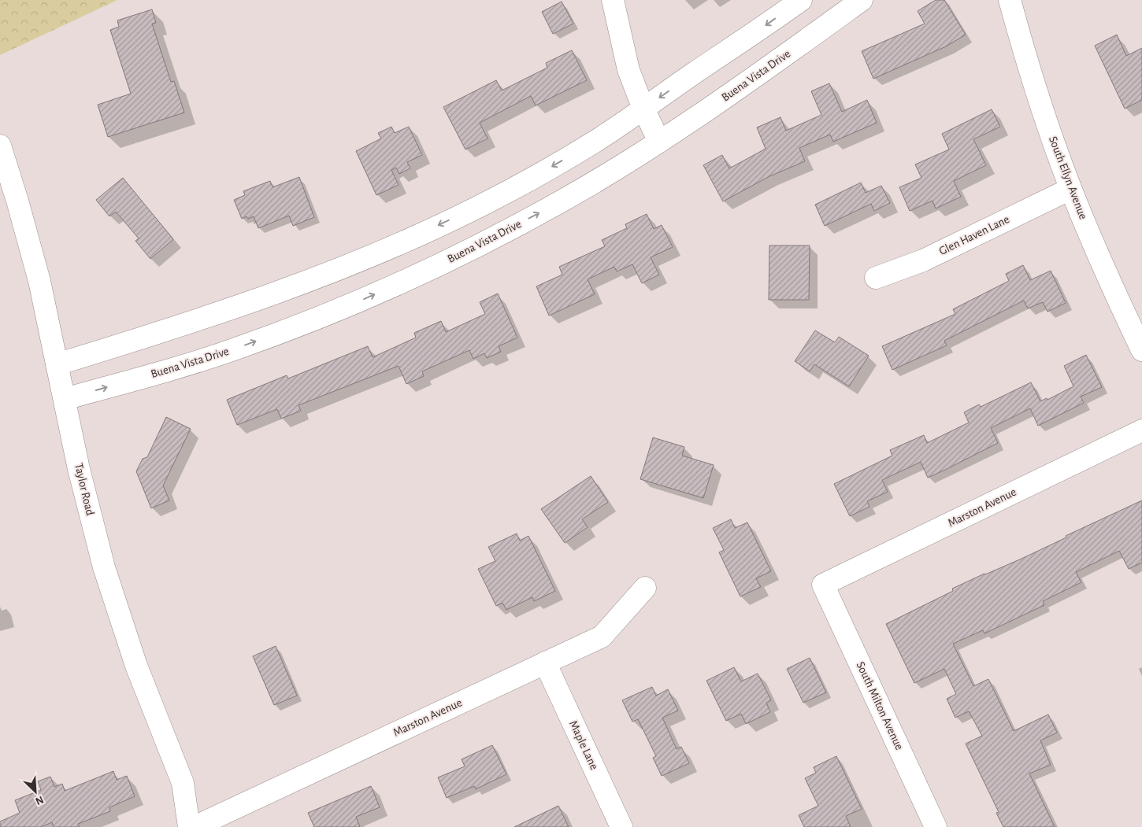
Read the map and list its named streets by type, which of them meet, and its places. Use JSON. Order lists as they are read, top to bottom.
{
  "streets": {
    "street": [
      "Buena Vista Drive",
      "South Ellyn Avenue",
      "Glen Haven Lane",
      "Taylor Road",
      "Marston Avenue",
      "South Milton Avenue",
      "Maple Lane"
    ]
  },
  "crossings": [
    ["Buena Vista Drive", "Taylor Road"],
    ["South Ellyn Avenue", "Glen Haven Lane"],
    ["Marston Avenue", "South Milton Avenue"],
    ["Marston Avenue", "Maple Lane"]
  ],
  "north": "bottom right"
}
